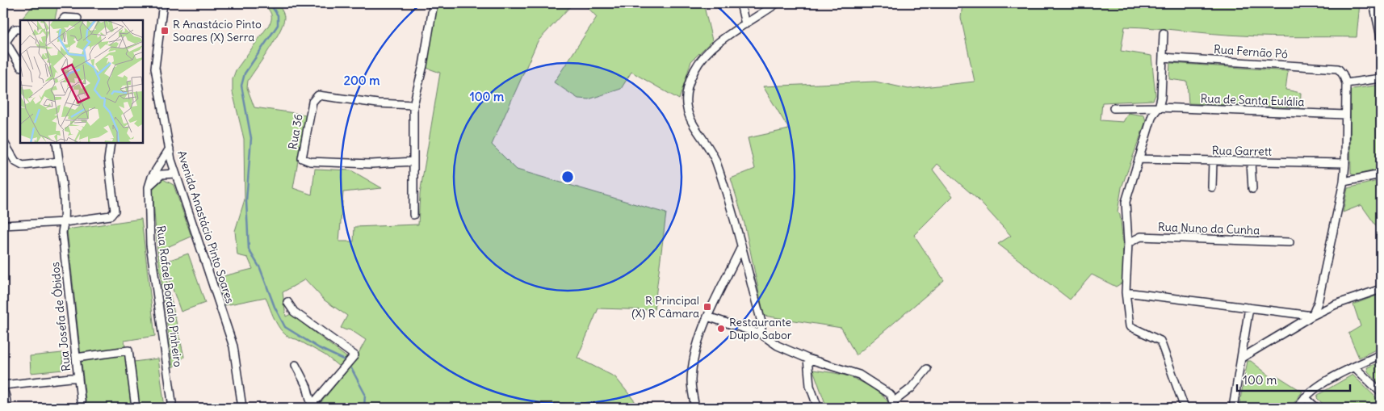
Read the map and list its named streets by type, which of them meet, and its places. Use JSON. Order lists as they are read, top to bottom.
{
  "streets": {
    "street": [
      "Rua Fernão Pó",
      "Rua de Santa Eulália",
      "Rua 36",
      "Rua Garrett",
      "Avenida Anastácio Pinto Soares",
      "Rua Nuno da Cunha",
      "Rua Rafael Bordalo Pinheiro",
      "Rua Josefa de Óbidos"
    ]
  },
  "crossings": [
    ["Avenida Anastácio Pinto Soares", "Rua Rafael Bordalo Pinheiro"]
  ],
  "places": {
    "transit": ["R Anastácio Pinto Soares (X) Serra", "R Principal (X) R Câmara"],
    "other": ["Restaurante Duplo Sabor"]
  },
  "scale_bar": "100 m",
  "rings": ["200 m", "100 m"]
}
